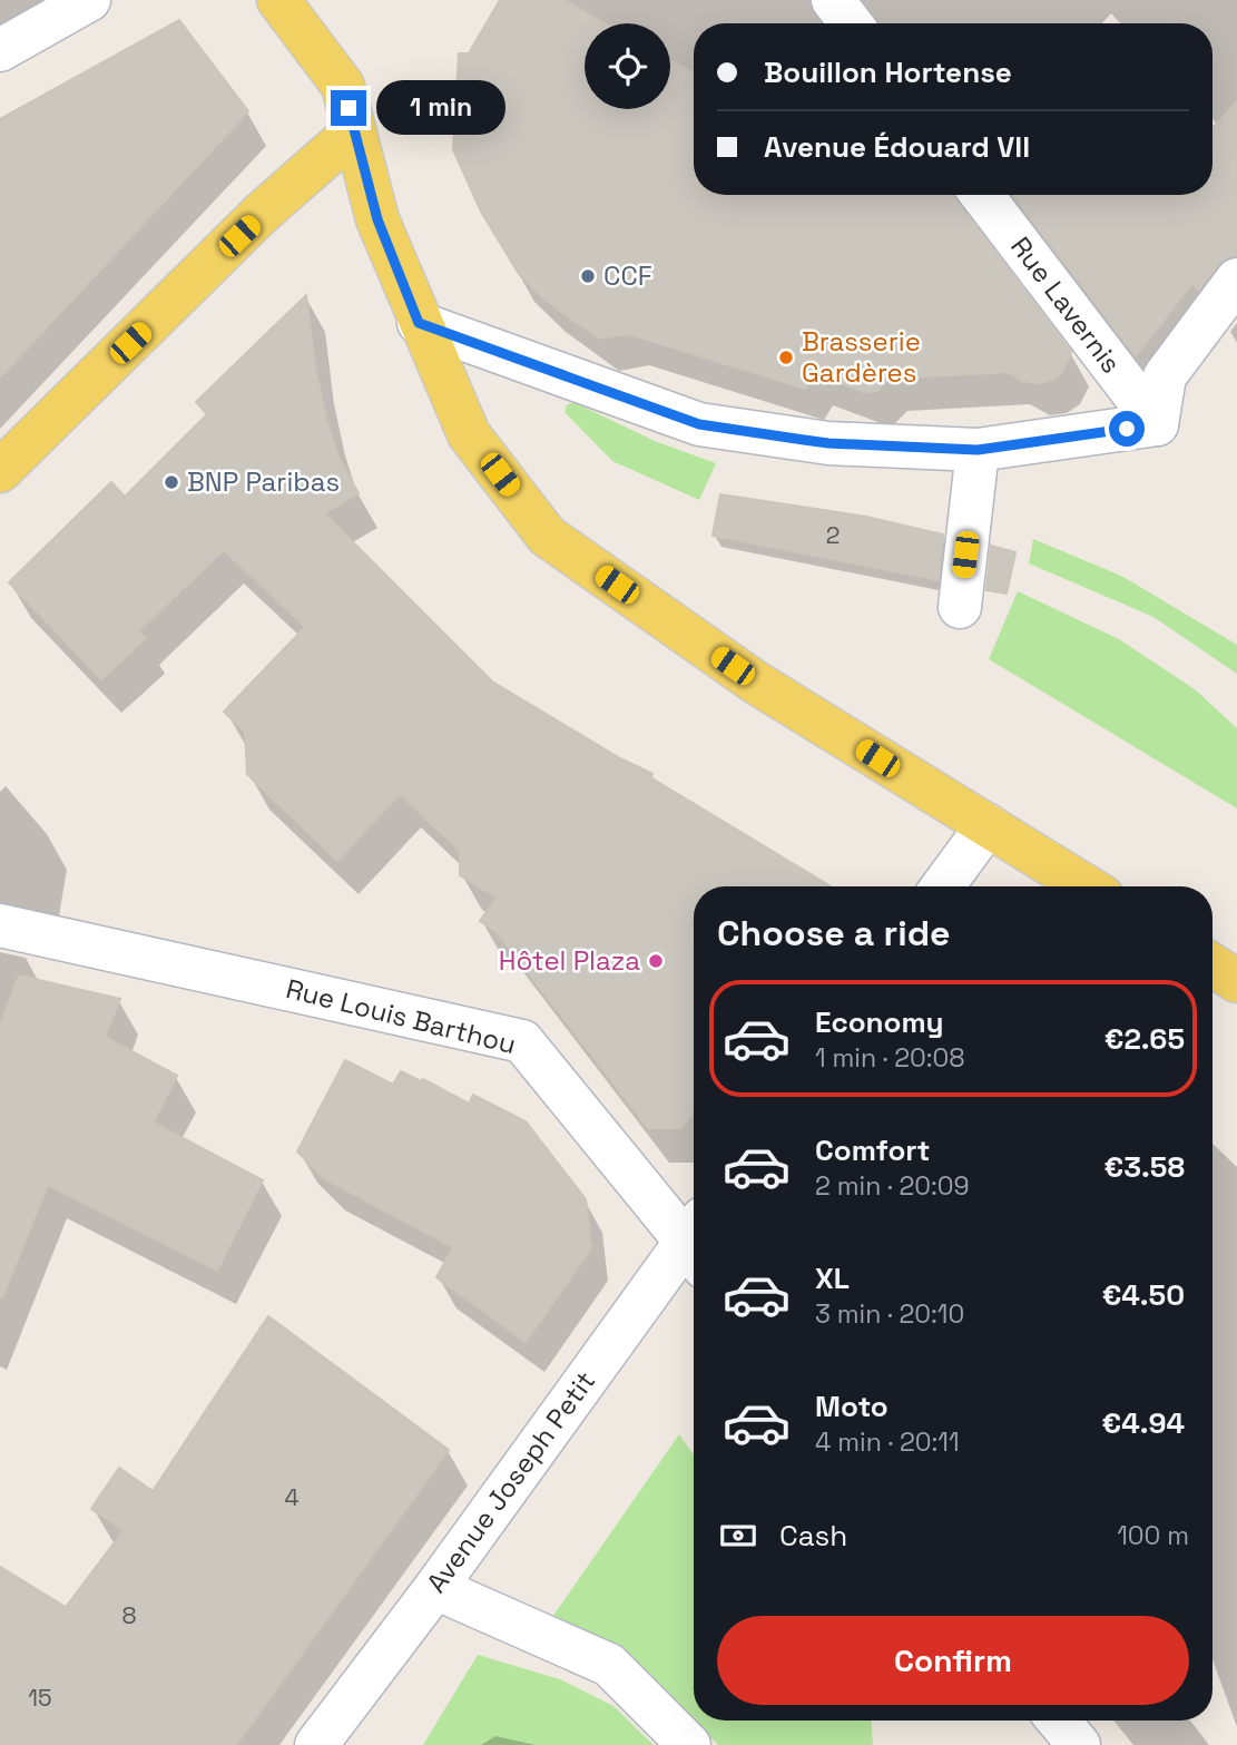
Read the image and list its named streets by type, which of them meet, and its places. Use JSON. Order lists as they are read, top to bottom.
{
  "streets": {
    "street": ["Rue Lavernis", "Rue Louis Barthou", "Avenue Joseph Petit"]
  },
  "places": [
    "CCF",
    "Brasserie Gardères",
    "BNP Paribas",
    "Hôtel Plaza"
  ],
  "house_numbers": [
    "2",
    "4",
    "8",
    "15"
  ],
  "page": {
    "banner": ["Bouillon Hortense", "Avenue Édouard VII"],
    "bubble": "1 min",
    "heading": "Choose a ride",
    "list": [
      {
        "name": "Economy",
        "note": "1 min · 20:08",
        "value": "€2.65"
      },
      {
        "name": "Comfort",
        "note": "2 min · 20:09",
        "value": "€3.58"
      },
      {
        "name": "XL",
        "note": "3 min · 20:10",
        "value": "€4.50"
      },
      {
        "name": "Moto",
        "note": "4 min · 20:11",
        "value": "€4.94"
      }
    ],
    "pay": ["Cash", "100 m"],
    "buttons": "Confirm"
  }
}
